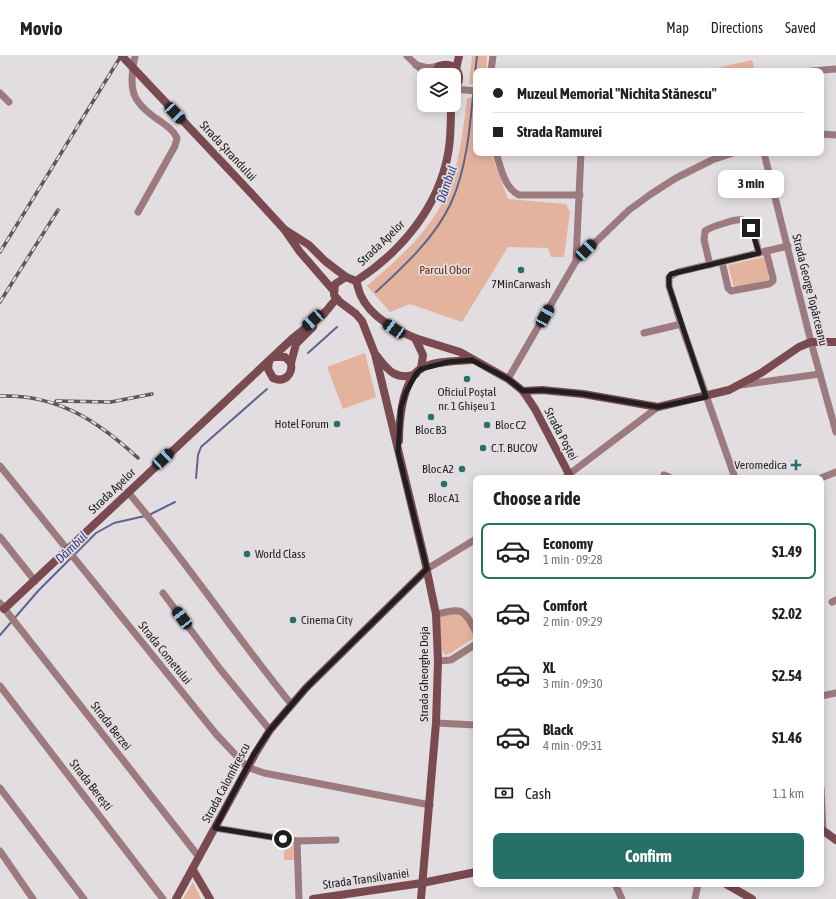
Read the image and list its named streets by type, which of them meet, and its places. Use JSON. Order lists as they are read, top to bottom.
{
  "streets": {
    "main road": [
      "Strada Ștrandului",
      "Strada Apelor",
      "Strada Poștei",
      "Strada Gheorghe Doja",
      "Strada Calomfirescu",
      "Strada Transilvaniei"
    ],
    "street": [
      "Strada George Topârceanu",
      "Strada Cometului",
      "Strada Berzei",
      "Strada Berești"
    ]
  },
  "crossings": [
    ["Strada Ștrandului", "Strada Apelor"],
    ["Strada Ștrandului", "Strada Gheorghe Doja"],
    ["Strada Apelor", "Strada Poștei"],
    ["Strada Apelor", "Strada Cometului"],
    ["Strada Apelor", "Strada Gheorghe Doja"],
    ["Strada Apelor", "Strada Berzei"],
    ["Strada Cometului", "Strada Calomfirescu"],
    ["Strada Gheorghe Doja", "Strada Calomfirescu"],
    ["Strada Gheorghe Doja", "Strada Transilvaniei"],
    ["Strada Berzei", "Strada Calomfirescu"]
  ],
  "water": ["Dâmbul"],
  "parks": ["Parcul Obor"],
  "places": {
    "other": [
      "7MinCarwash",
      "Oficiul Poștal nr. 1 Ghișeu 1",
      "Bloc B3",
      "Hotel Forum",
      "Bloc C2",
      "C.T. BUCOV",
      "Bloc A2",
      "Bloc A1",
      "World Class",
      "Cinema City"
    ],
    "health": ["Veromedica"]
  },
  "page": {
    "header": "Movio",
    "nav": ["Map", "Directions", "Saved"],
    "banner": ["Muzeul Memorial \"Nichita Stănescu\"", "Strada Ramurei"],
    "bubble": "3 min",
    "heading": "Choose a ride",
    "list": [
      {
        "name": "Economy",
        "note": "1 min · 09:28",
        "value": "$1.49"
      },
      {
        "name": "Comfort",
        "note": "2 min · 09:29",
        "value": "$2.02"
      },
      {
        "name": "XL",
        "note": "3 min · 09:30",
        "value": "$2.54"
      },
      {
        "name": "Black",
        "note": "4 min · 09:31",
        "value": "$1.46"
      }
    ],
    "pay": ["Cash", "1.1 km"],
    "buttons": "Confirm"
  }
}
